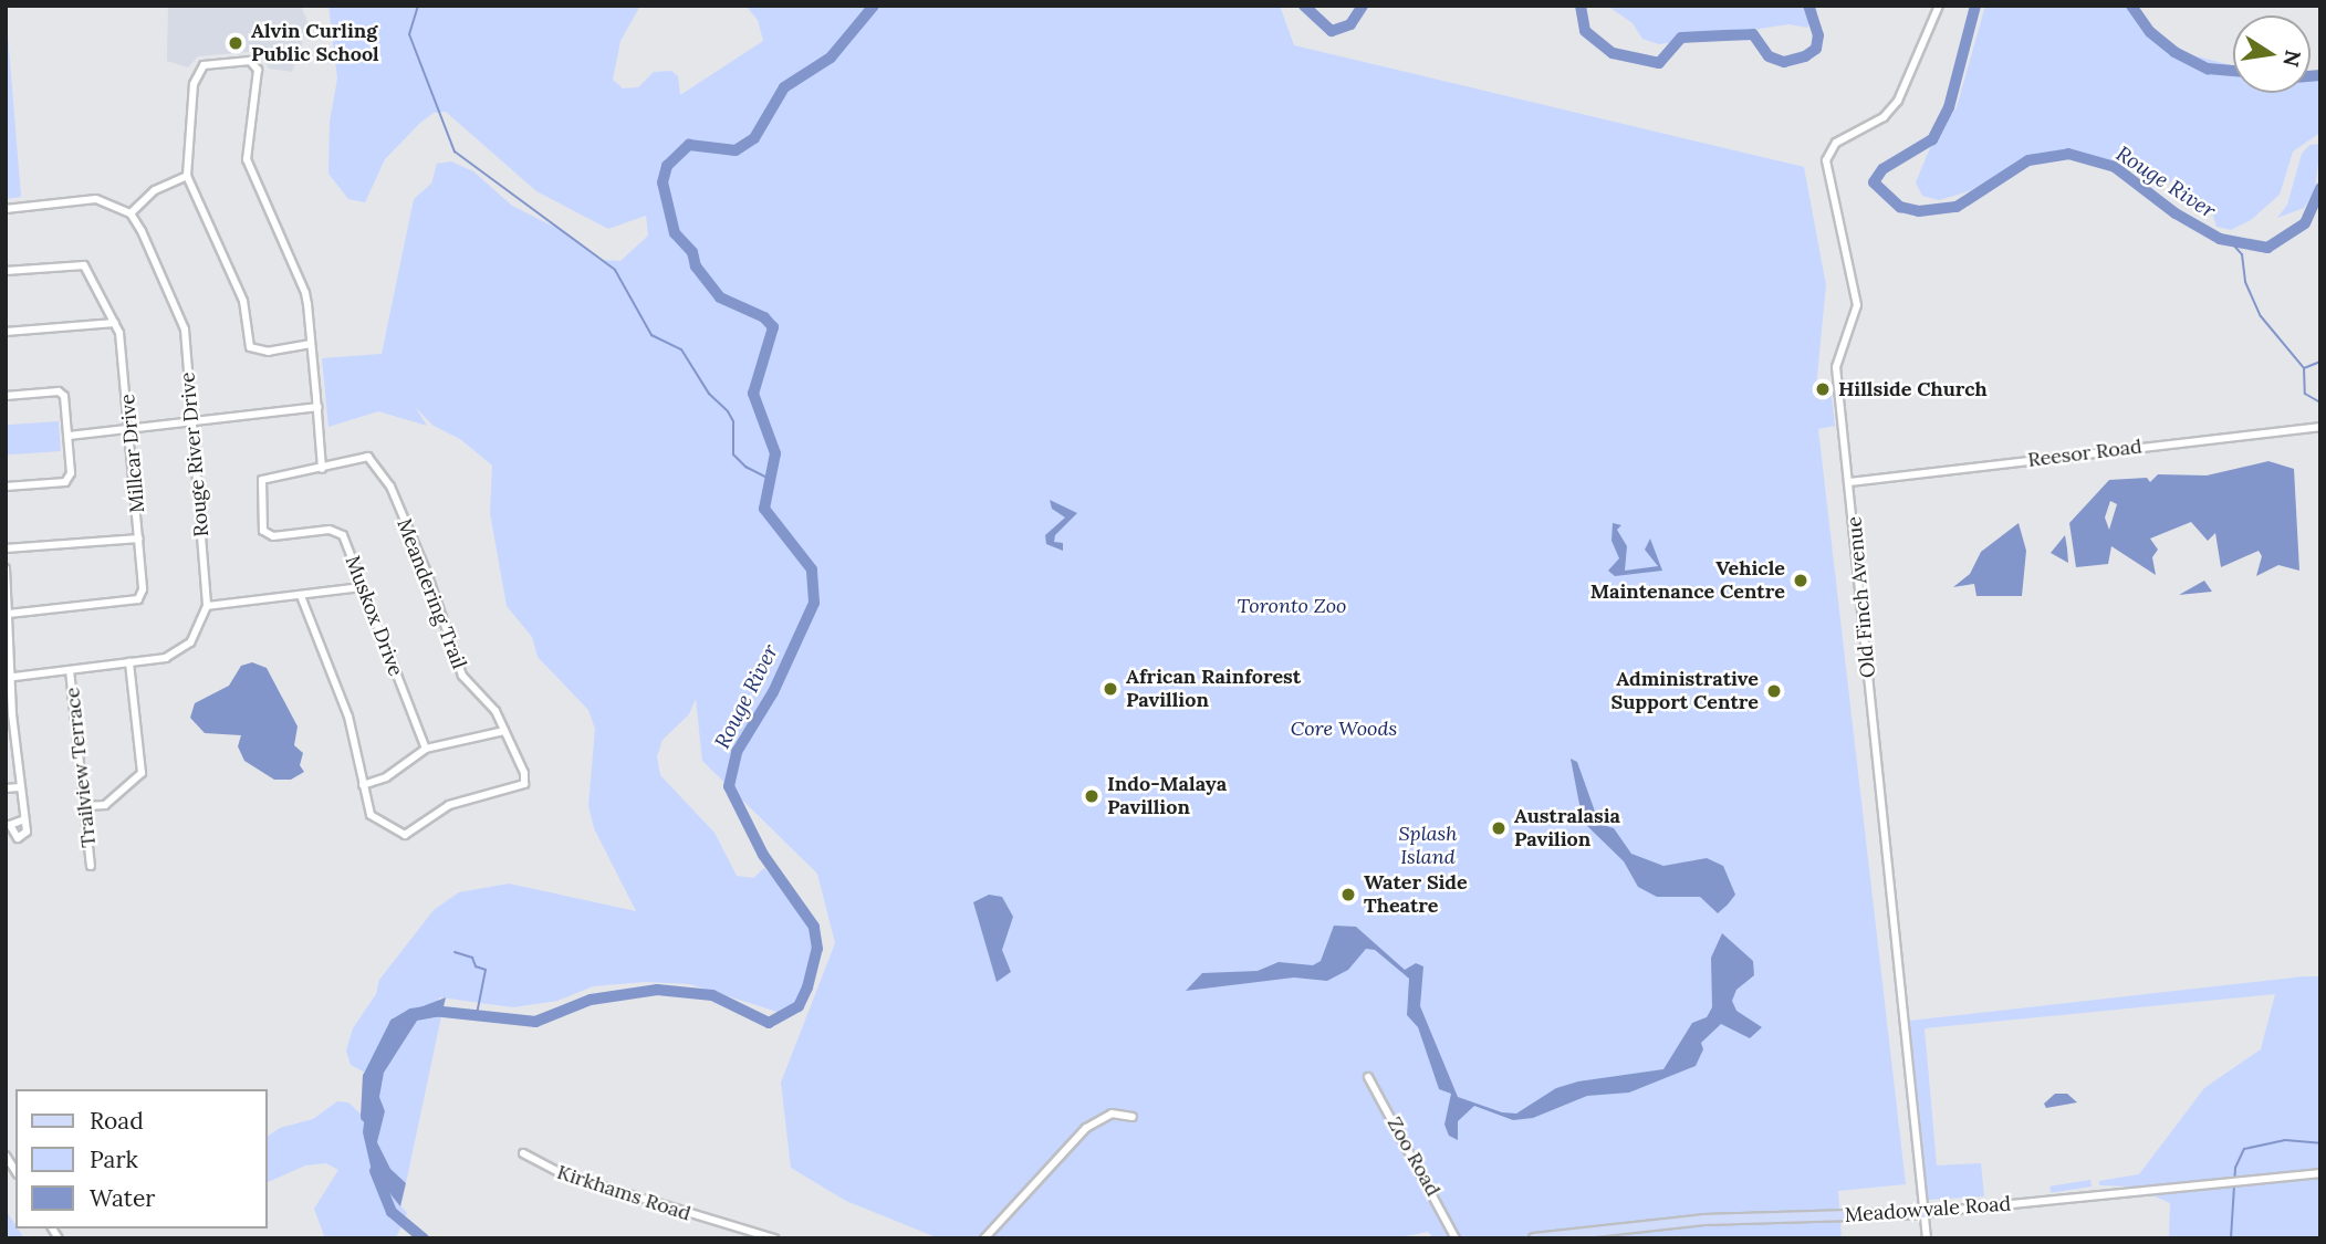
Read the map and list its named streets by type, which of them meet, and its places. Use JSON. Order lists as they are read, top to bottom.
{
  "streets": {
    "main road": ["Meadowvale Road"],
    "street": [
      "Millcar Drive",
      "Reesor Road",
      "Rouge River Drive",
      "Meandering Trail",
      "Old Finch Avenue",
      "Muskox Drive",
      "Trailview Terrace",
      "Zoo Road",
      "Kirkhams Road"
    ]
  },
  "crossings": [
    ["Reesor Road", "Old Finch Avenue"],
    ["Meandering Trail", "Muskox Drive"],
    ["Old Finch Avenue", "Meadowvale Road"]
  ],
  "water": ["Rouge River"],
  "parks": ["Toronto Zoo", "Core Woods", "Splash Island"],
  "places": [
    "Alvin Curling Public School",
    "Hillside Church",
    "Vehicle Maintenance Centre",
    "African Rainforest Pavillion",
    "Administrative Support Centre",
    "Indo-Malaya Pavillion",
    "Australasia Pavilion",
    "Water Side Theatre"
  ],
  "legend": ["Road", "Park", "Water"],
  "north": "right"
}
